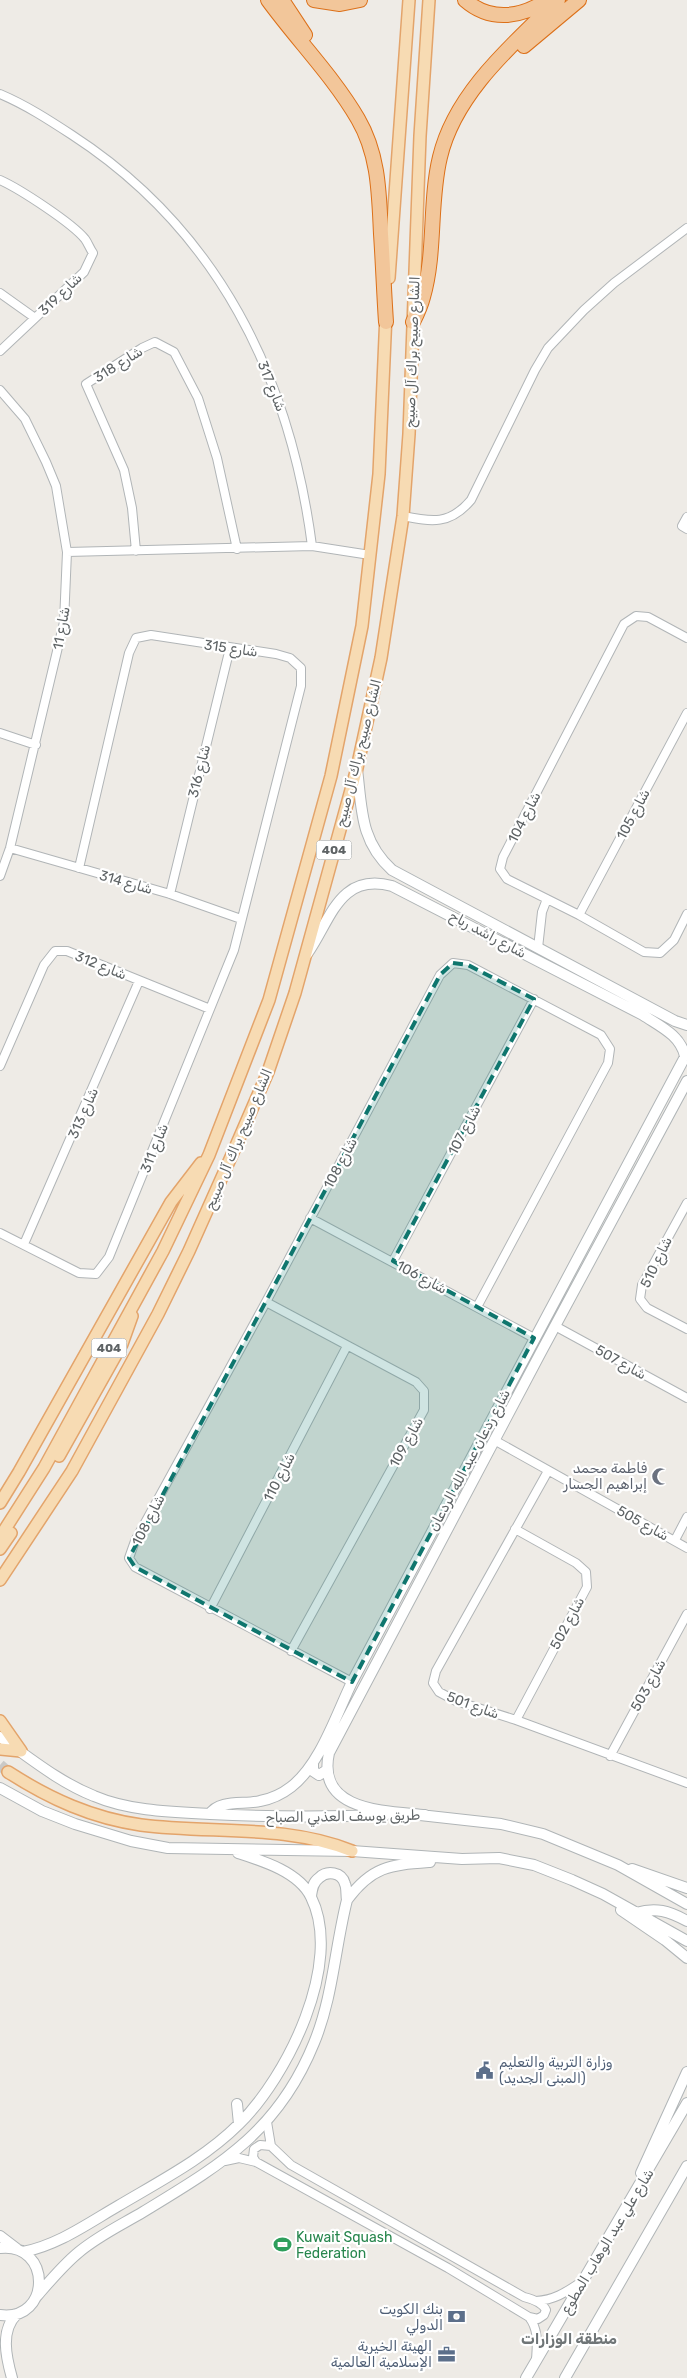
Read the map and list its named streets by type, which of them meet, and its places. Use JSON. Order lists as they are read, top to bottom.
{
  "streets": {
    "main road": ["الشارع صبيح براك آل صبيح", "404"],
    "street": [
      "شارع 319",
      "شارع 318",
      "شارع 317",
      "شارع 11",
      "شارع 315",
      "شارع 316",
      "شارع 105",
      "شارع 104",
      "شارع 314",
      "شارع راشد رباح",
      "شارع 312",
      "شارع 313",
      "شارع 107",
      "شارع 311",
      "شارع 108",
      "شارع 510",
      "شارع 106",
      "شارع 507",
      "شارع 109",
      "شارع ردعان عبد الله الردعان",
      "شارع 110",
      "شارع 505",
      "شارع 502",
      "شارع 503",
      "شارع 501",
      "طريق يوسف العذبي الصباح",
      "شارع علي عبد الوهاب المطوع"
    ]
  },
  "crossings": [
    ["الشارع صبيح براك آل صبيح", "شارع راشد رباح"],
    ["شارع 11", "شارع 314"],
    ["شارع 315", "شارع 316"],
    ["شارع 315", "شارع 314"],
    ["شارع 315", "شارع 311"],
    ["شارع 316", "شارع 314"],
    ["شارع 105", "شارع 104"],
    ["شارع 314", "شارع 311"],
    ["شارع راشد رباح", "شارع ردعان عبد الله الردعان"],
    ["شارع 312", "شارع 313"],
    ["شارع 312", "شارع 311"],
    ["شارع 313", "شارع 311"],
    ["شارع 107", "شارع 108"],
    ["شارع 107", "شارع 106"],
    ["شارع 108", "شارع 106"],
    ["شارع 108", "شارع 109"],
    ["شارع 108", "شارع ردعان عبد الله الردعان"],
    ["شارع 108", "شارع 110"],
    ["شارع 106", "شارع ردعان عبد الله الردعان"],
    ["شارع 507", "شارع ردعان عبد الله الردعان"],
    ["شارع 109", "شارع 110"],
    ["شارع ردعان عبد الله الردعان", "شارع 505"],
    ["شارع ردعان عبد الله الردعان", "طريق يوسف العذبي الصباح"],
    ["شارع 505", "شارع 501"],
    ["شارع 502", "شارع 501"],
    ["شارع 503", "شارع 501"]
  ],
  "districts": ["منطقة الوزارات"],
  "places": {
    "mosque": ["فاطمة محمد إبراهيم الجسار"],
    "public building": ["وزارة التربية والتعليم (المبنى الجديد)"],
    "sports": ["Kuwait Squash Federation"],
    "bank": ["بنك الكويت الدولي"],
    "office": ["الهيئة الخيرية الإسلامية العالمية"]
  }
}
